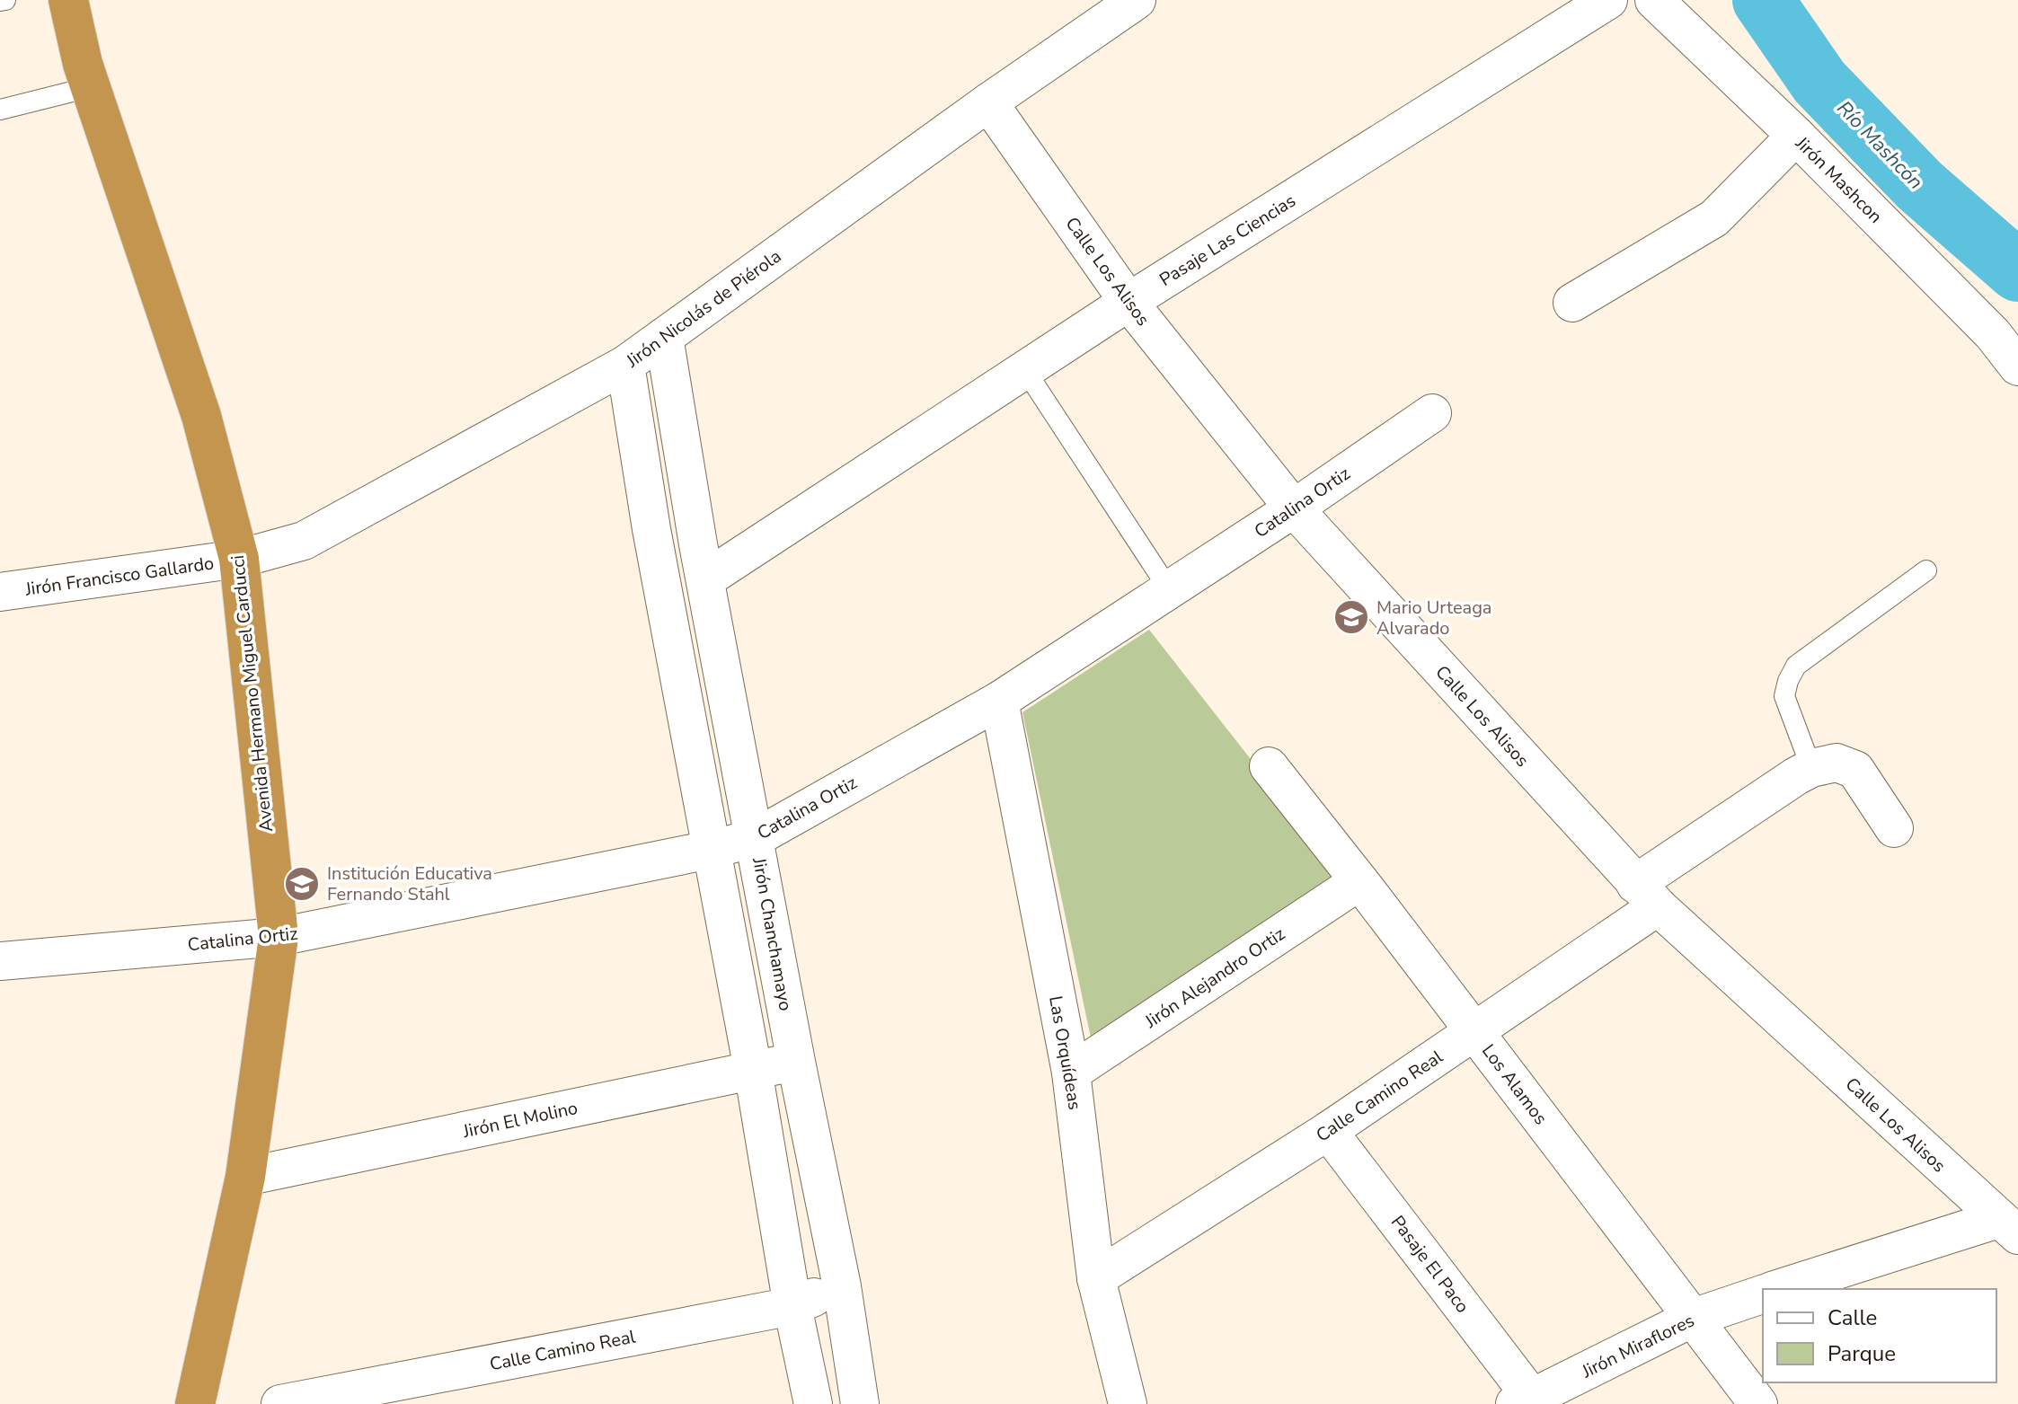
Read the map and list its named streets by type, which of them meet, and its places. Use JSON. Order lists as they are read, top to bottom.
{
  "streets": {
    "highway": ["Avenida Hermano Miguel Carducci"],
    "street": [
      "Jirón Mashcon",
      "Pasaje Las Ciencias",
      "Calle Los Alisos",
      "Jirón Nicolás de Piérola",
      "Catalina Ortiz",
      "Jirón Francisco Gallardo",
      "Jirón Chanchamayo",
      "Jirón Alejandro Ortiz",
      "Las Orquídeas",
      "Los Alamos",
      "Calle Camino Real",
      "Jirón El Molino",
      "Pasaje El Paco",
      "Jirón Miraflores"
    ]
  },
  "crossings": [
    ["Pasaje Las Ciencias", "Calle Los Alisos"],
    ["Pasaje Las Ciencias", "Jirón Chanchamayo"],
    ["Calle Los Alisos", "Jirón Nicolás de Piérola"],
    ["Calle Los Alisos", "Catalina Ortiz"],
    ["Calle Los Alisos", "Calle Camino Real"],
    ["Jirón Nicolás de Piérola", "Jirón Francisco Gallardo"],
    ["Jirón Nicolás de Piérola", "Avenida Hermano Miguel Carducci"],
    ["Jirón Nicolás de Piérola", "Jirón Chanchamayo"],
    ["Catalina Ortiz", "Avenida Hermano Miguel Carducci"],
    ["Catalina Ortiz", "Jirón Chanchamayo"],
    ["Catalina Ortiz", "Las Orquídeas"],
    ["Jirón Francisco Gallardo", "Avenida Hermano Miguel Carducci"],
    ["Avenida Hermano Miguel Carducci", "Jirón El Molino"],
    ["Jirón Chanchamayo", "Calle Camino Real"],
    ["Jirón Chanchamayo", "Jirón El Molino"],
    ["Jirón Alejandro Ortiz", "Las Orquídeas"],
    ["Jirón Alejandro Ortiz", "Los Alamos"],
    ["Las Orquídeas", "Calle Camino Real"],
    ["Los Alamos", "Calle Camino Real"],
    ["Los Alamos", "Jirón Miraflores"],
    ["Calle Camino Real", "Pasaje El Paco"],
    ["Pasaje El Paco", "Jirón Miraflores"]
  ],
  "water": ["Río Mashcón"],
  "places": {
    "school or university": ["Mario Urteaga Alvarado", "Institución Educativa Fernando Stahl"]
  },
  "legend": ["Calle", "Parque"]
}
